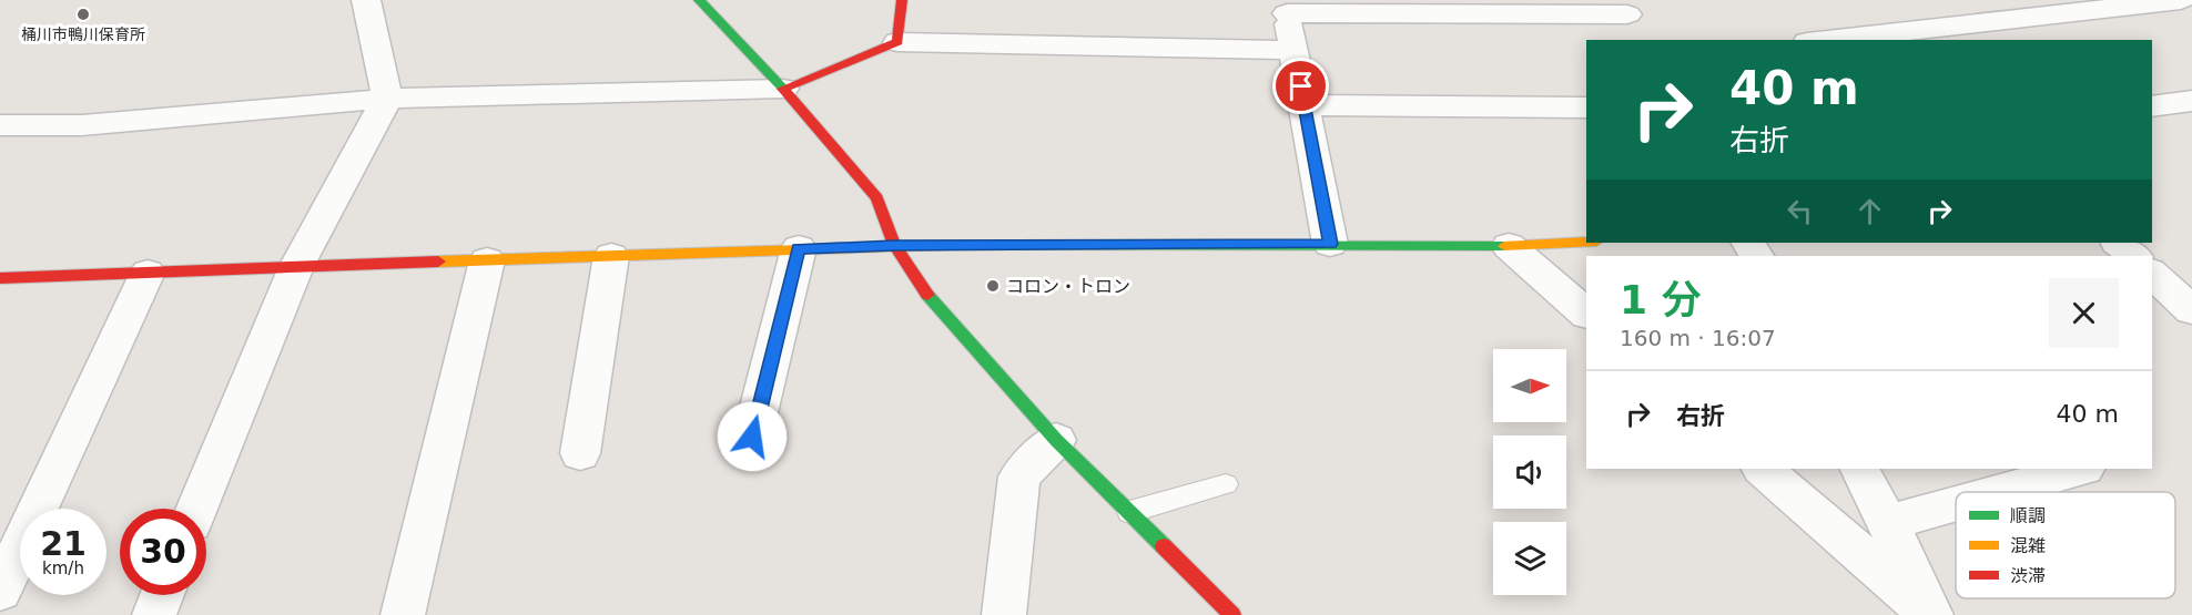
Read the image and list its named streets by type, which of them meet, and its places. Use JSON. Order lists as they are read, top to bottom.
{
  "places": ["桶川市鴨川保育所", "コロン・トロン"],
  "legend": ["順調", "混雑", "渋滞"],
  "north": "right",
  "page": {
    "turn": ["40 m", "右折"],
    "heading": ["1 分", "160 m · 16:07"],
    "list": [
      {
        "name": "右折",
        "value": "40 m"
      }
    ],
    "speed": "21 km/h",
    "limit": "30"
  }
}
